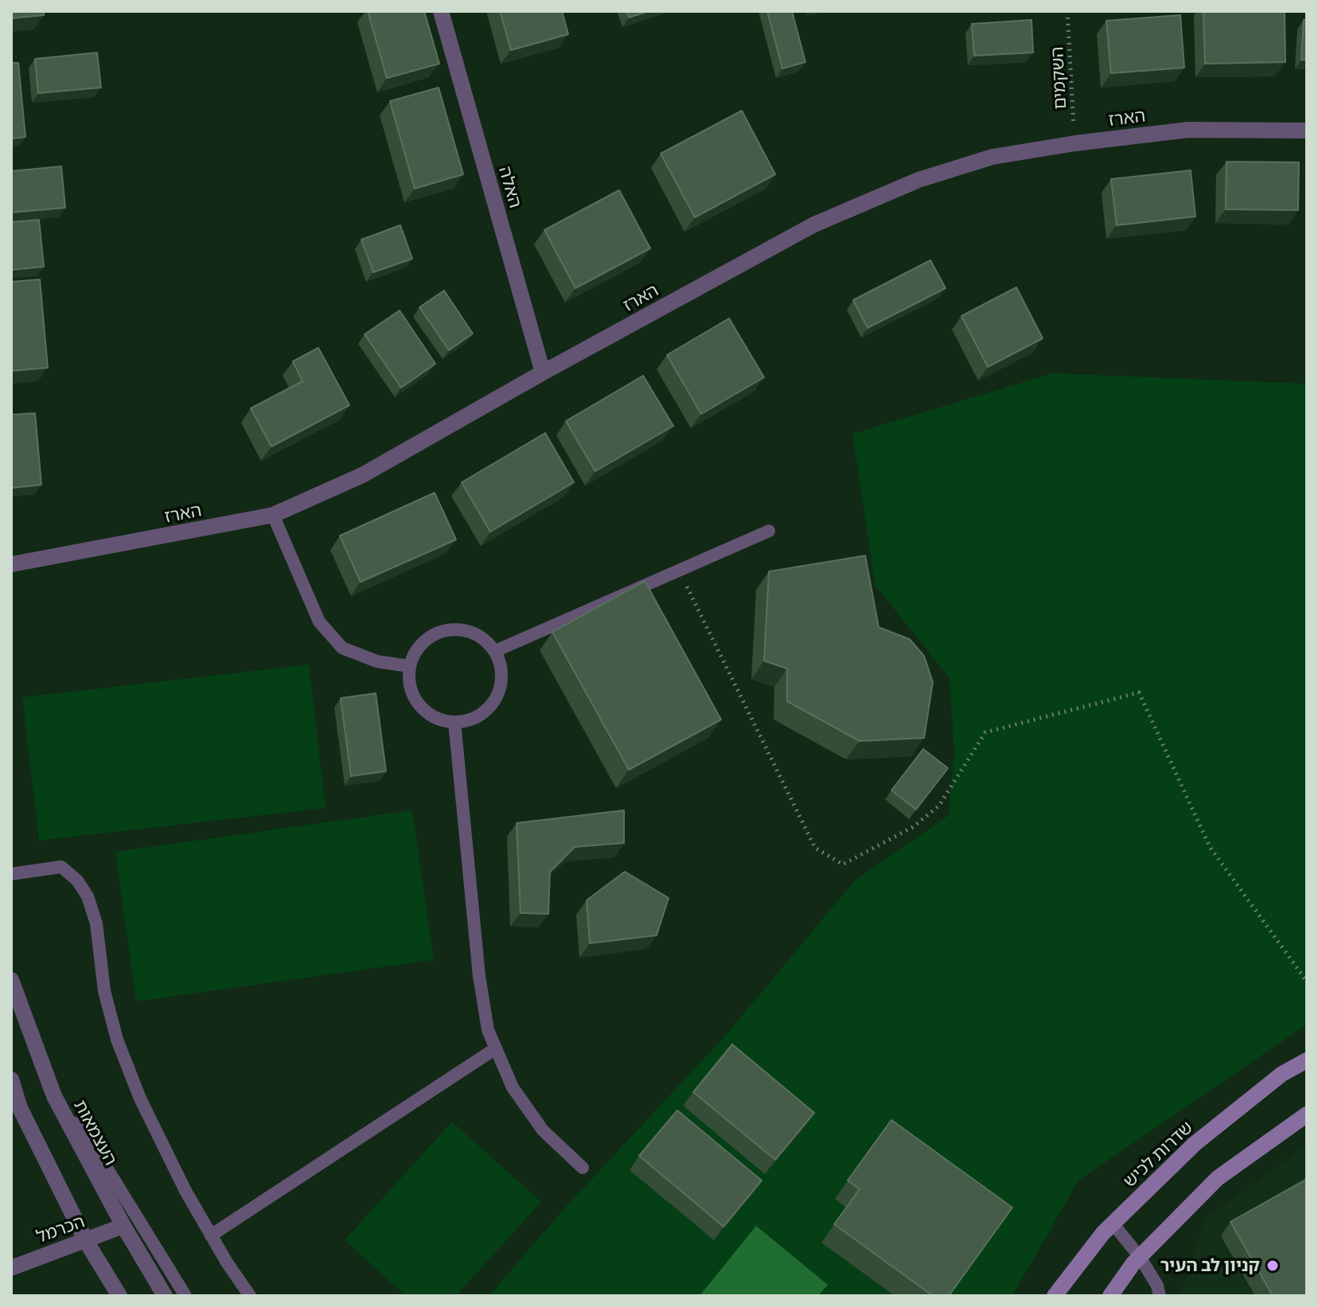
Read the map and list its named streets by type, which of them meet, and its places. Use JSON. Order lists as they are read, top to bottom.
{
  "streets": {
    "main road": ["שדרות לכיש"],
    "street": [
      "הארז",
      "האלה",
      "העצמאות",
      "הכרמל"
    ],
    "path": ["השקמים"]
  },
  "crossings": [
    ["השקמים", "הארז"],
    ["הארז", "האלה"],
    ["העצמאות", "הכרמל"]
  ],
  "places": ["קניון לב העיר"]
}
